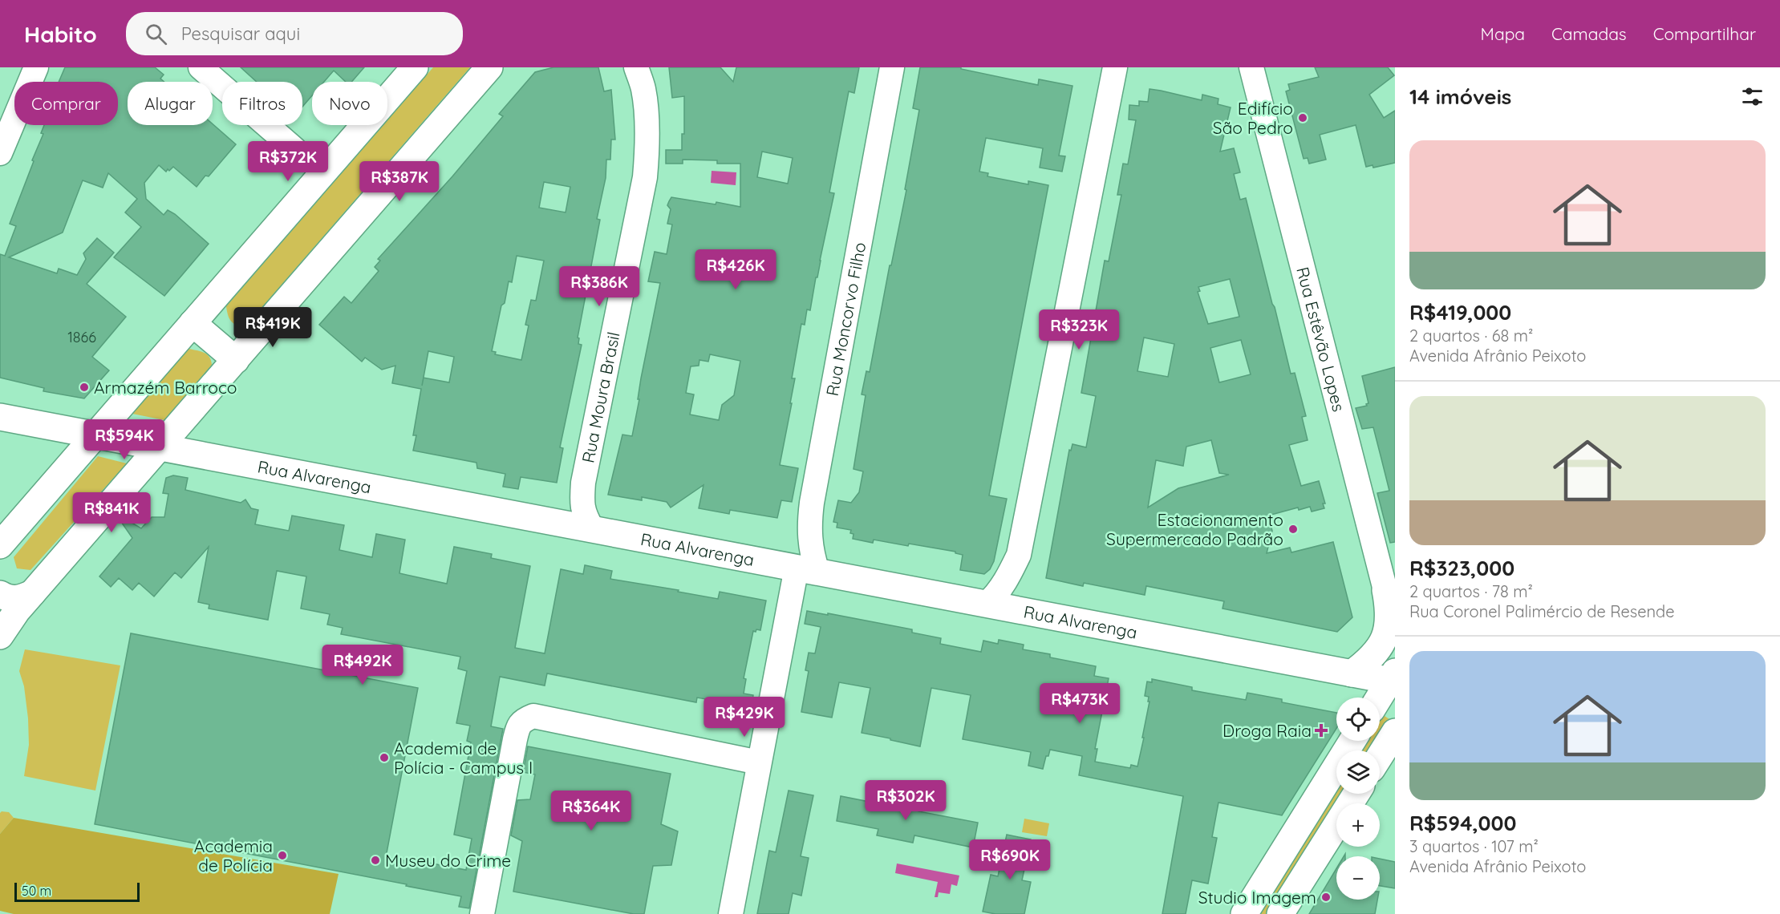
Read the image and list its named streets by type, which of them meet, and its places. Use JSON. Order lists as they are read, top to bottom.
{
  "streets": {
    "main road": ["Rua Alvarenga"],
    "street": ["Rua Moncorvo Filho", "Rua Estêvão Lopes", "Rua Moura Brasil"]
  },
  "crossings": [
    ["Rua Moncorvo Filho", "Rua Alvarenga"],
    ["Rua Moura Brasil", "Rua Alvarenga"]
  ],
  "places": {
    "other": [
      "Edifício São Pedro",
      "Armazém Barroco",
      "Estacionamento Supermercado Padrão",
      "Academia de Polícia - Campus I",
      "Academia de Polícia",
      "Museu do Crime",
      "Studio Imagem"
    ],
    "health": ["Droga Raia"]
  },
  "house_numbers": ["1866"],
  "scale_bar": "50 m",
  "page": {
    "header": "Habito",
    "search": "Pesquisar aqui",
    "nav": ["Mapa", "Camadas", "Compartilhar"],
    "heading": "14 imóveis",
    "chip": [
      "Comprar",
      "Alugar",
      "Filtros",
      "Novo"
    ],
    "list": [
      {
        "name": "R$419,000",
        "note": "2 quartos · 68 m² · Avenida Afrânio Peixoto"
      },
      {
        "name": "R$323,000",
        "note": "2 quartos · 78 m² · Rua Coronel Palimércio de Resende"
      },
      {
        "name": "R$594,000",
        "note": "3 quartos · 107 m² · Avenida Afrânio Peixoto"
      }
    ],
    "price": [
      "R$372K",
      "R$387K",
      "R$426K",
      "R$386K",
      "R$419K",
      "R$323K",
      "R$594K",
      "R$841K",
      "R$492K",
      "R$473K",
      "R$429K",
      "R$302K",
      "R$364K",
      "R$690K"
    ],
    "map_buttons": ["+", "−"],
    "scale": "50 m"
  }
}
